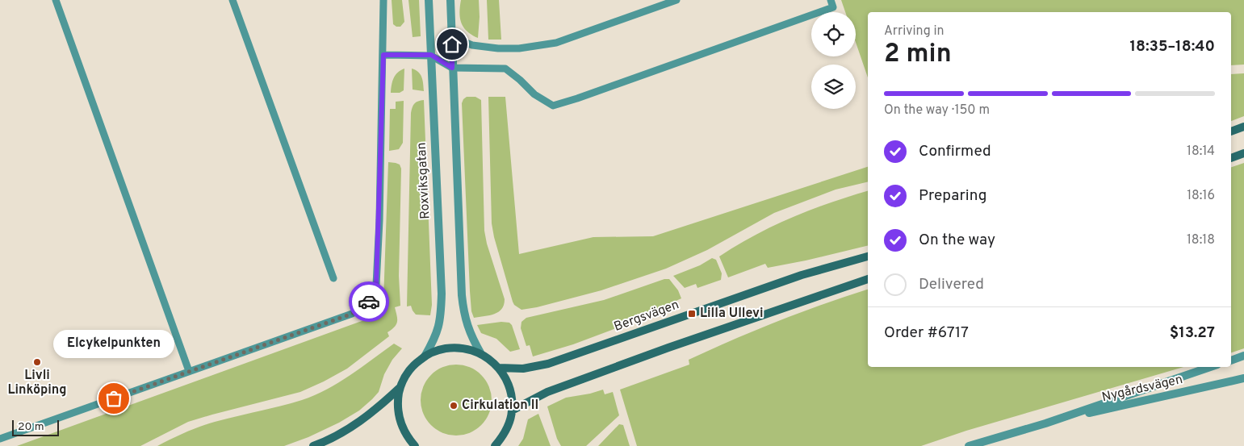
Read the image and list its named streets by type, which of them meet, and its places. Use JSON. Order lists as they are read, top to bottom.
{
  "streets": {
    "main road": ["Bergsvägen"],
    "street": ["Roxviksgatan", "Nygårdsvägen"]
  },
  "places": {
    "transit": ["Lilla Ullevi"],
    "other": ["Livli Linköping", "Elcykelpunkten", "Cirkulation II"]
  },
  "scale_bar": "20 m",
  "page": {
    "heading": ["2 min", "Arriving in", "18:35–18:40"],
    "panel": ["Order #6717", "$13.27"],
    "bar": "On the way · 150 m",
    "list": [
      ["Confirmed", "18:14"],
      ["Preparing", "18:16"],
      ["On the way", "18:18"],
      "Delivered"
    ],
    "bubble": "Elcykelpunkten",
    "scale": "20 m"
  }
}
